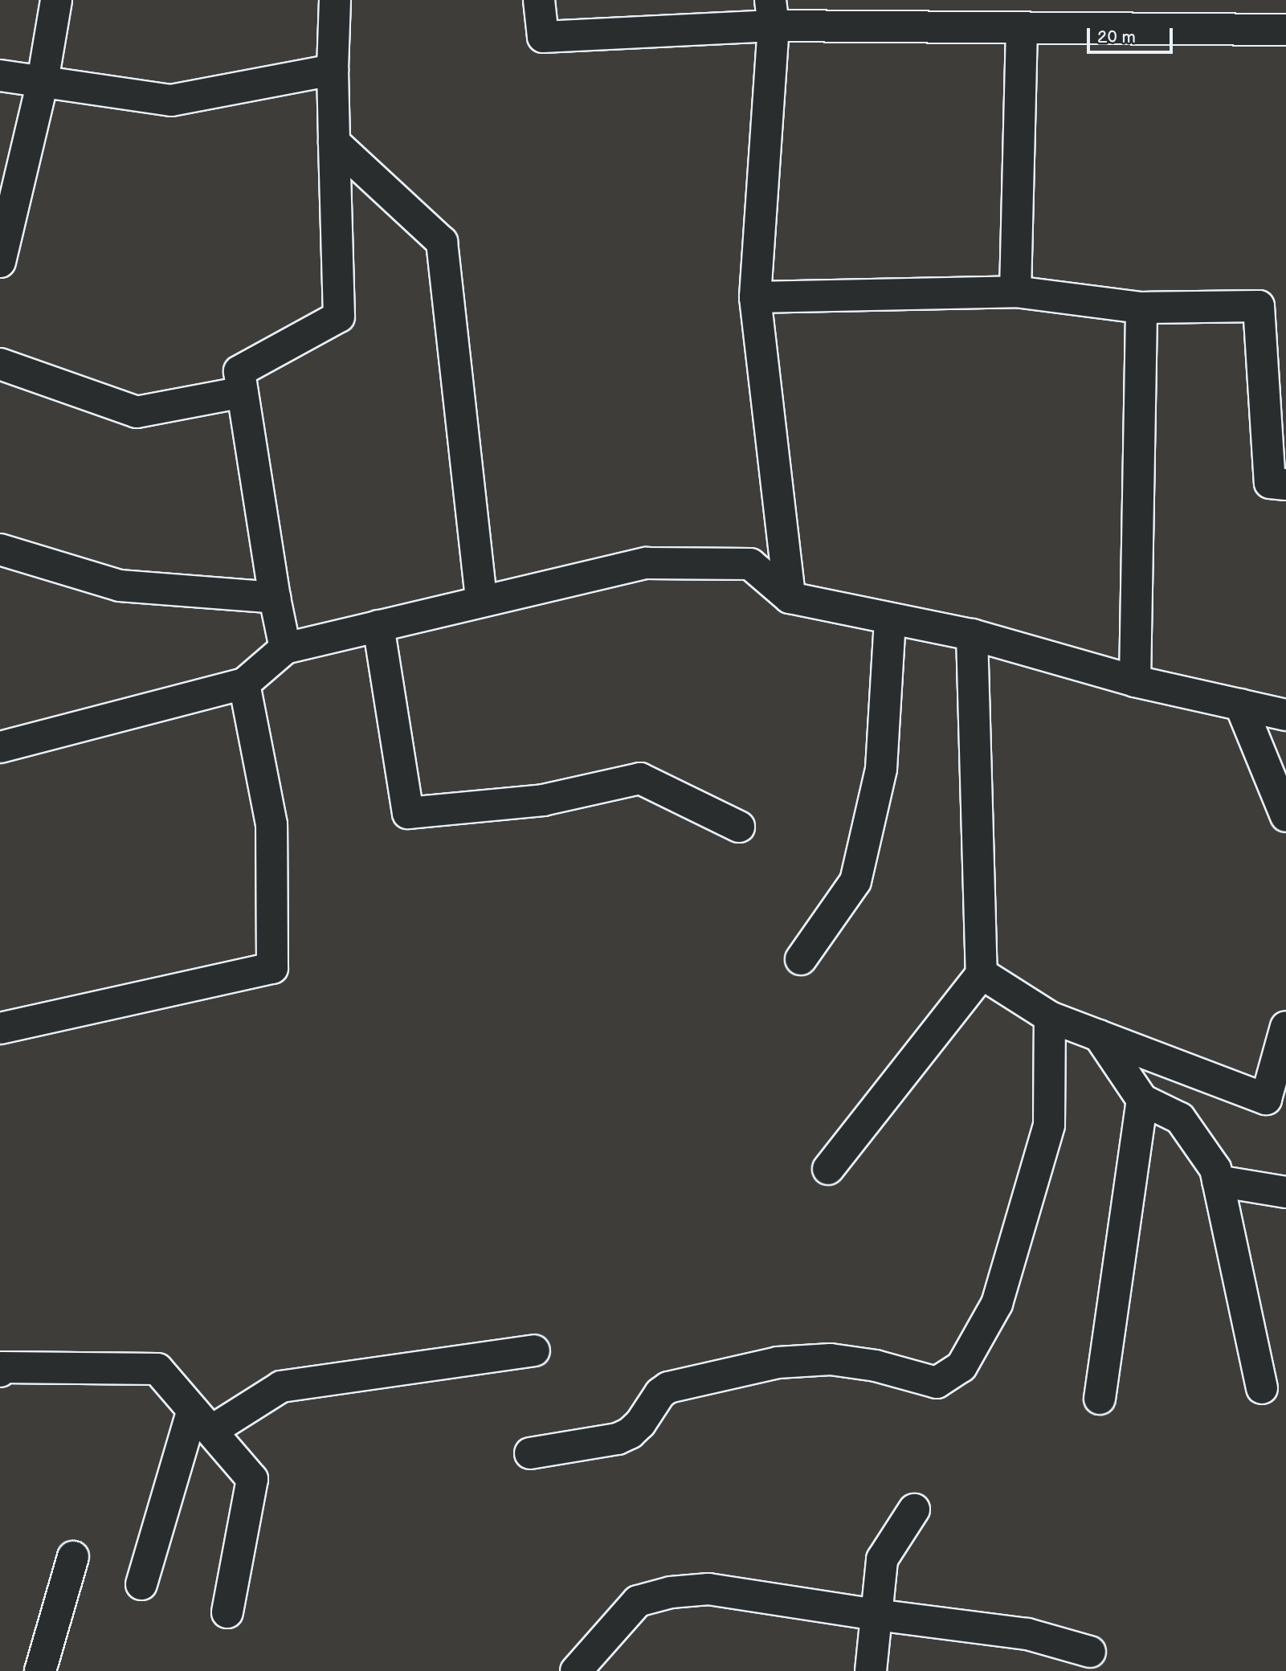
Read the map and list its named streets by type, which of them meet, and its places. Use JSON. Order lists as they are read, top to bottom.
{
  "scale_bar": "20 m"
}
